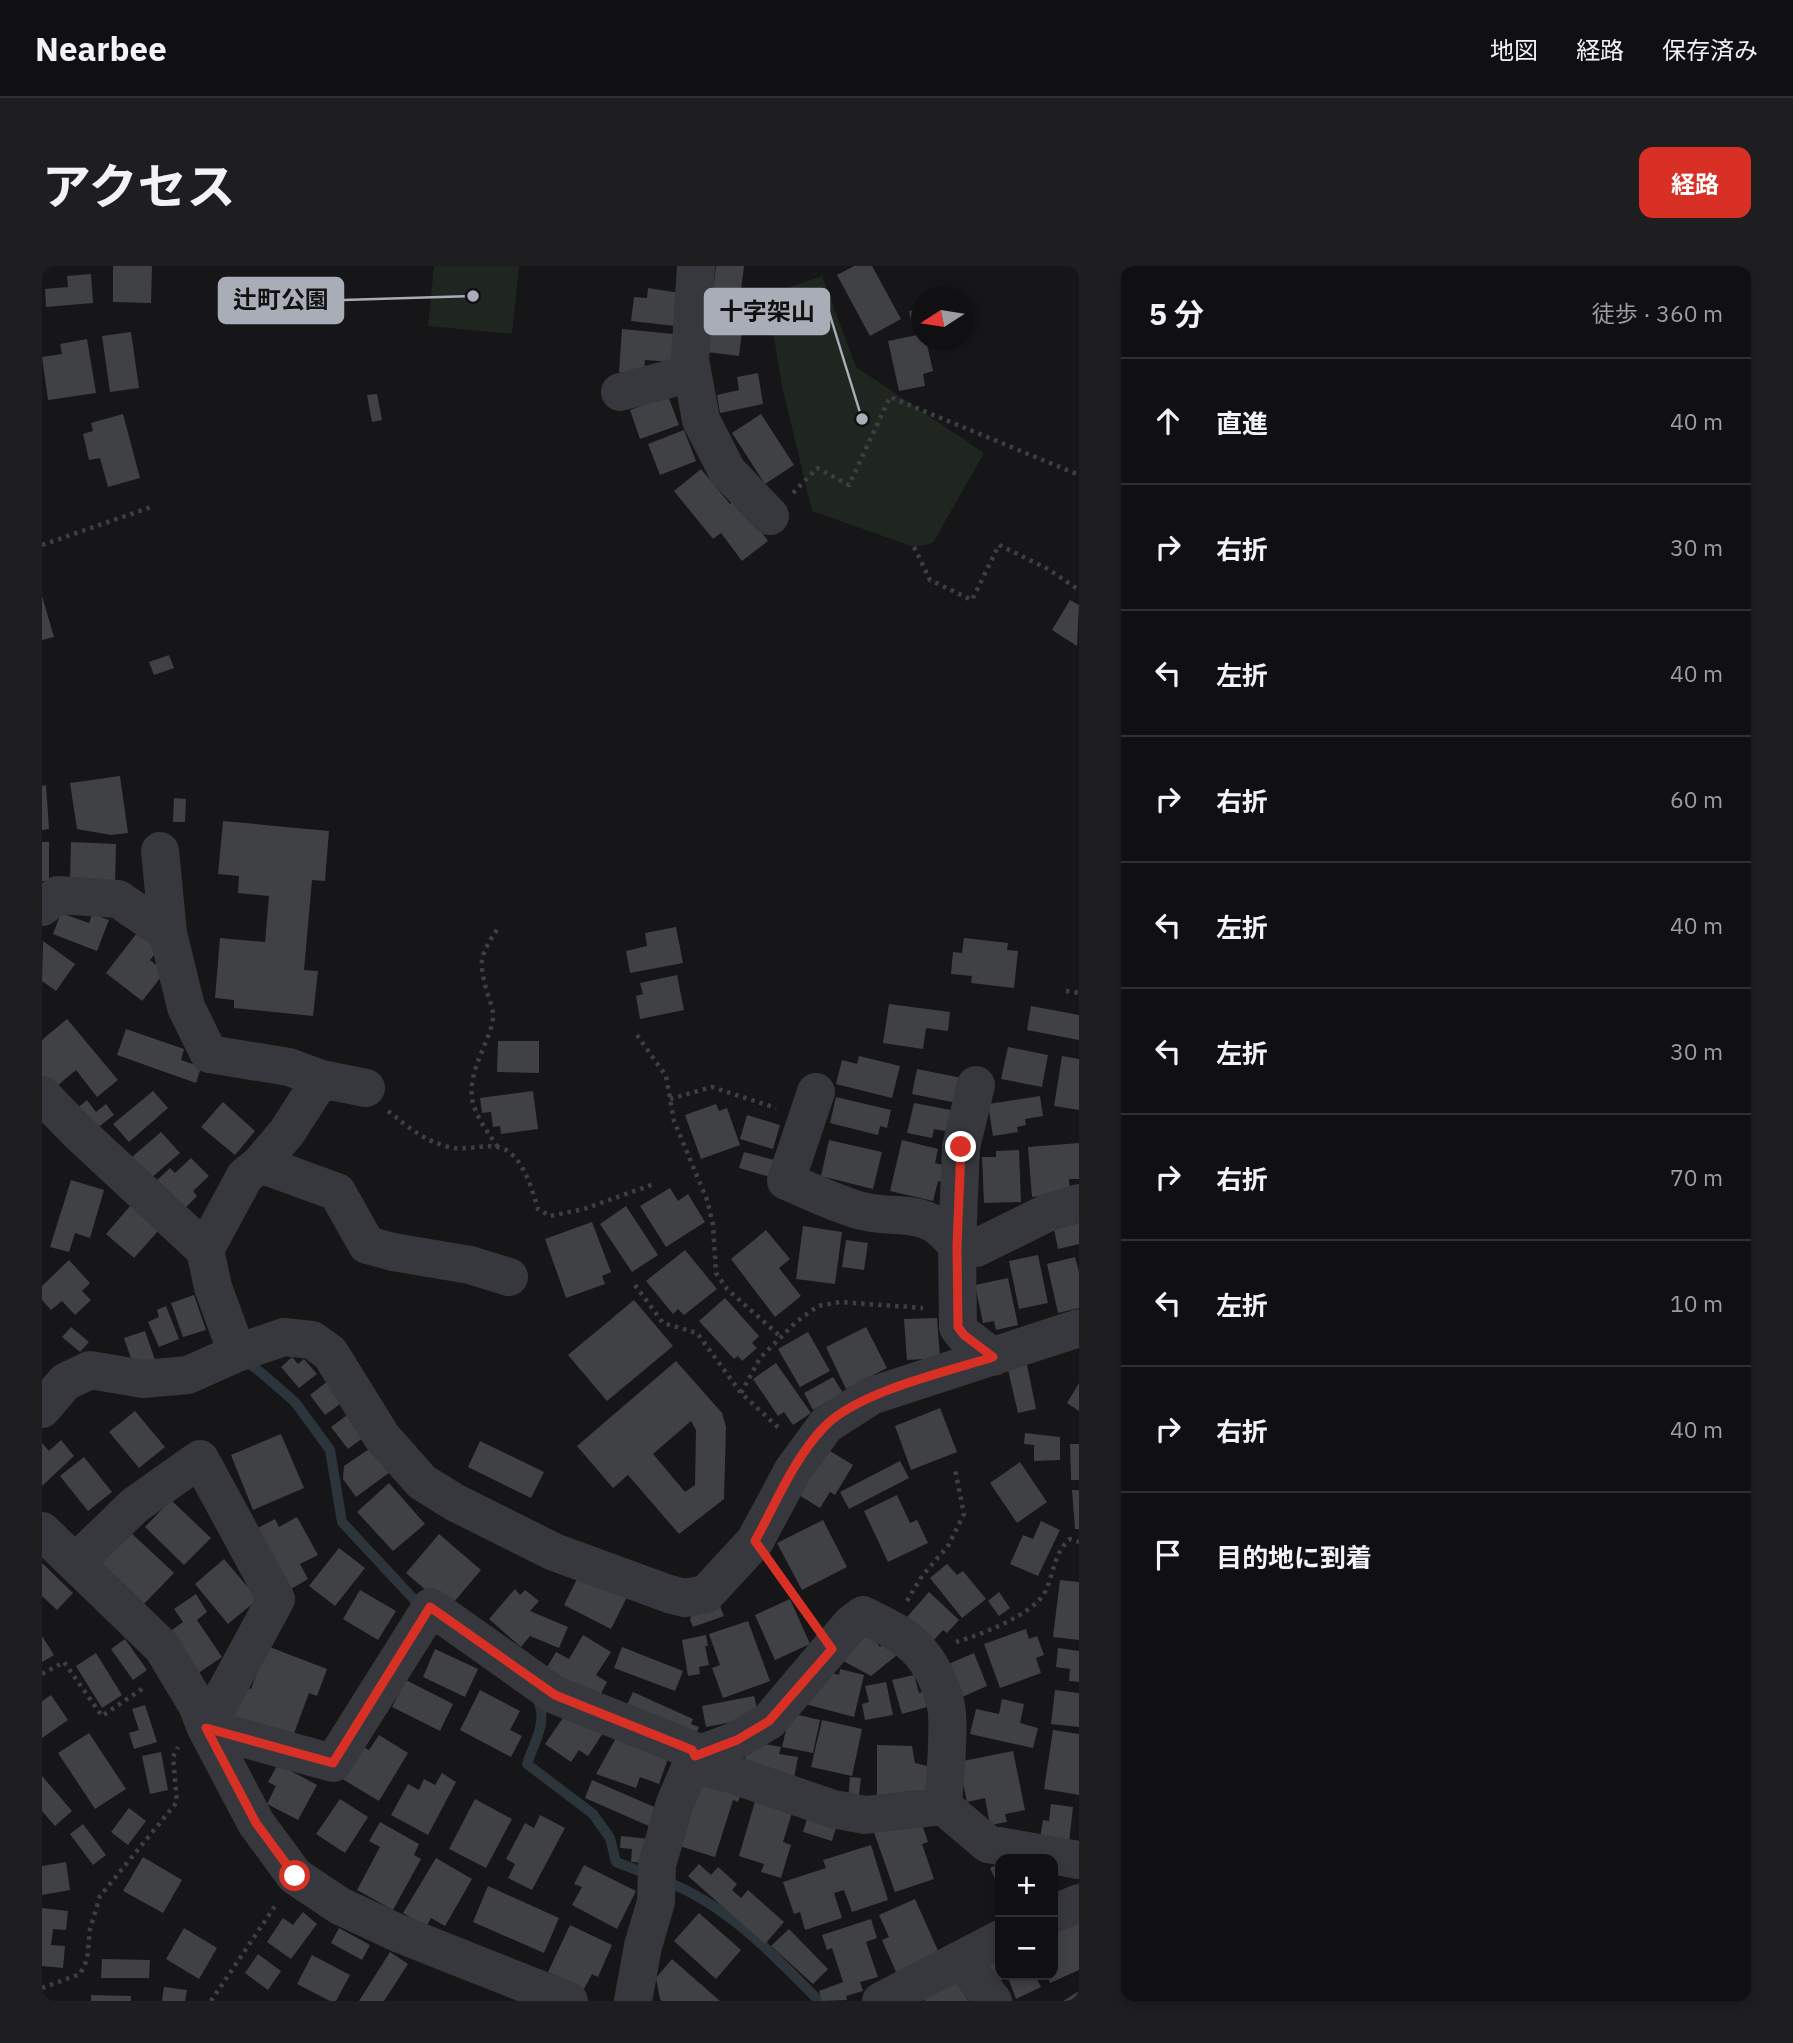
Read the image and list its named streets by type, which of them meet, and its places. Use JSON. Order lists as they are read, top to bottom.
{
  "places": ["辻町公園", "十字架山"],
  "north": "left",
  "page": {
    "header": "Nearbee",
    "nav": ["地図", "経路", "保存済み"],
    "title": "アクセス",
    "buttons": "経路",
    "heading": ["5 分", "徒歩 · 360 m"],
    "list": [
      ["直進", "40 m"],
      ["右折", "30 m"],
      ["左折", "40 m"],
      ["右折", "60 m"],
      ["左折", "40 m"],
      ["左折", "30 m"],
      ["右折", "70 m"],
      ["左折", "10 m"],
      ["右折", "40 m"],
      "目的地に到着"
    ],
    "map_buttons": ["+", "−"]
  }
}
